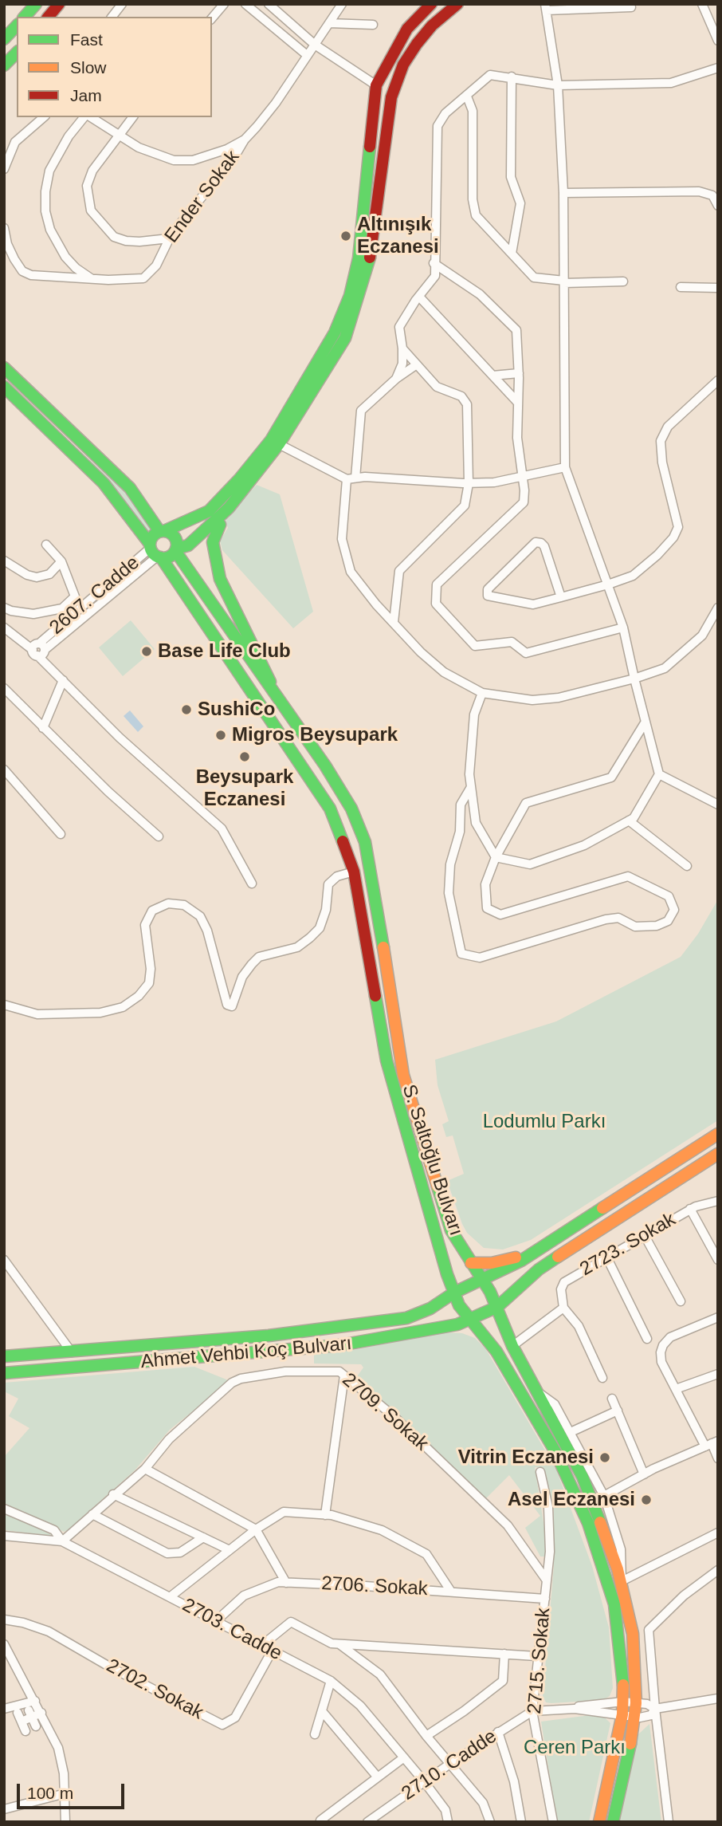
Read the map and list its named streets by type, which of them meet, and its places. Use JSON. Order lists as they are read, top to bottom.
{
  "streets": {
    "main road": ["S. Saltoğlu Bulvarı", "Ahmet Vehbi Koç Bulvarı"],
    "street": [
      "Ender Sokak",
      "2607. Cadde",
      "2723. Sokak",
      "2709. Sokak",
      "2706. Sokak",
      "2703. Cadde",
      "2715. Sokak",
      "2702. Sokak",
      "2710. Cadde"
    ]
  },
  "crossings": [
    ["2607. Cadde", "S. Saltoğlu Bulvarı"],
    ["S. Saltoğlu Bulvarı", "Ahmet Vehbi Koç Bulvarı"],
    ["2709. Sokak", "2703. Cadde"],
    ["2709. Sokak", "2715. Sokak"],
    ["2706. Sokak", "2703. Cadde"],
    ["2706. Sokak", "2715. Sokak"],
    ["2703. Cadde", "2702. Sokak"],
    ["2703. Cadde", "2710. Cadde"],
    ["2715. Sokak", "2710. Cadde"]
  ],
  "parks": ["Lodumlu Parkı", "Ceren Parkı"],
  "places": [
    "Altınışık Eczanesi",
    "Base Life Club",
    "SushiCo",
    "Migros Beysupark",
    "Beysupark Eczanesi",
    "Vitrin Eczanesi",
    "Asel Eczanesi"
  ],
  "legend": ["Fast", "Slow", "Jam"],
  "scale_bar": "100 m"
}
